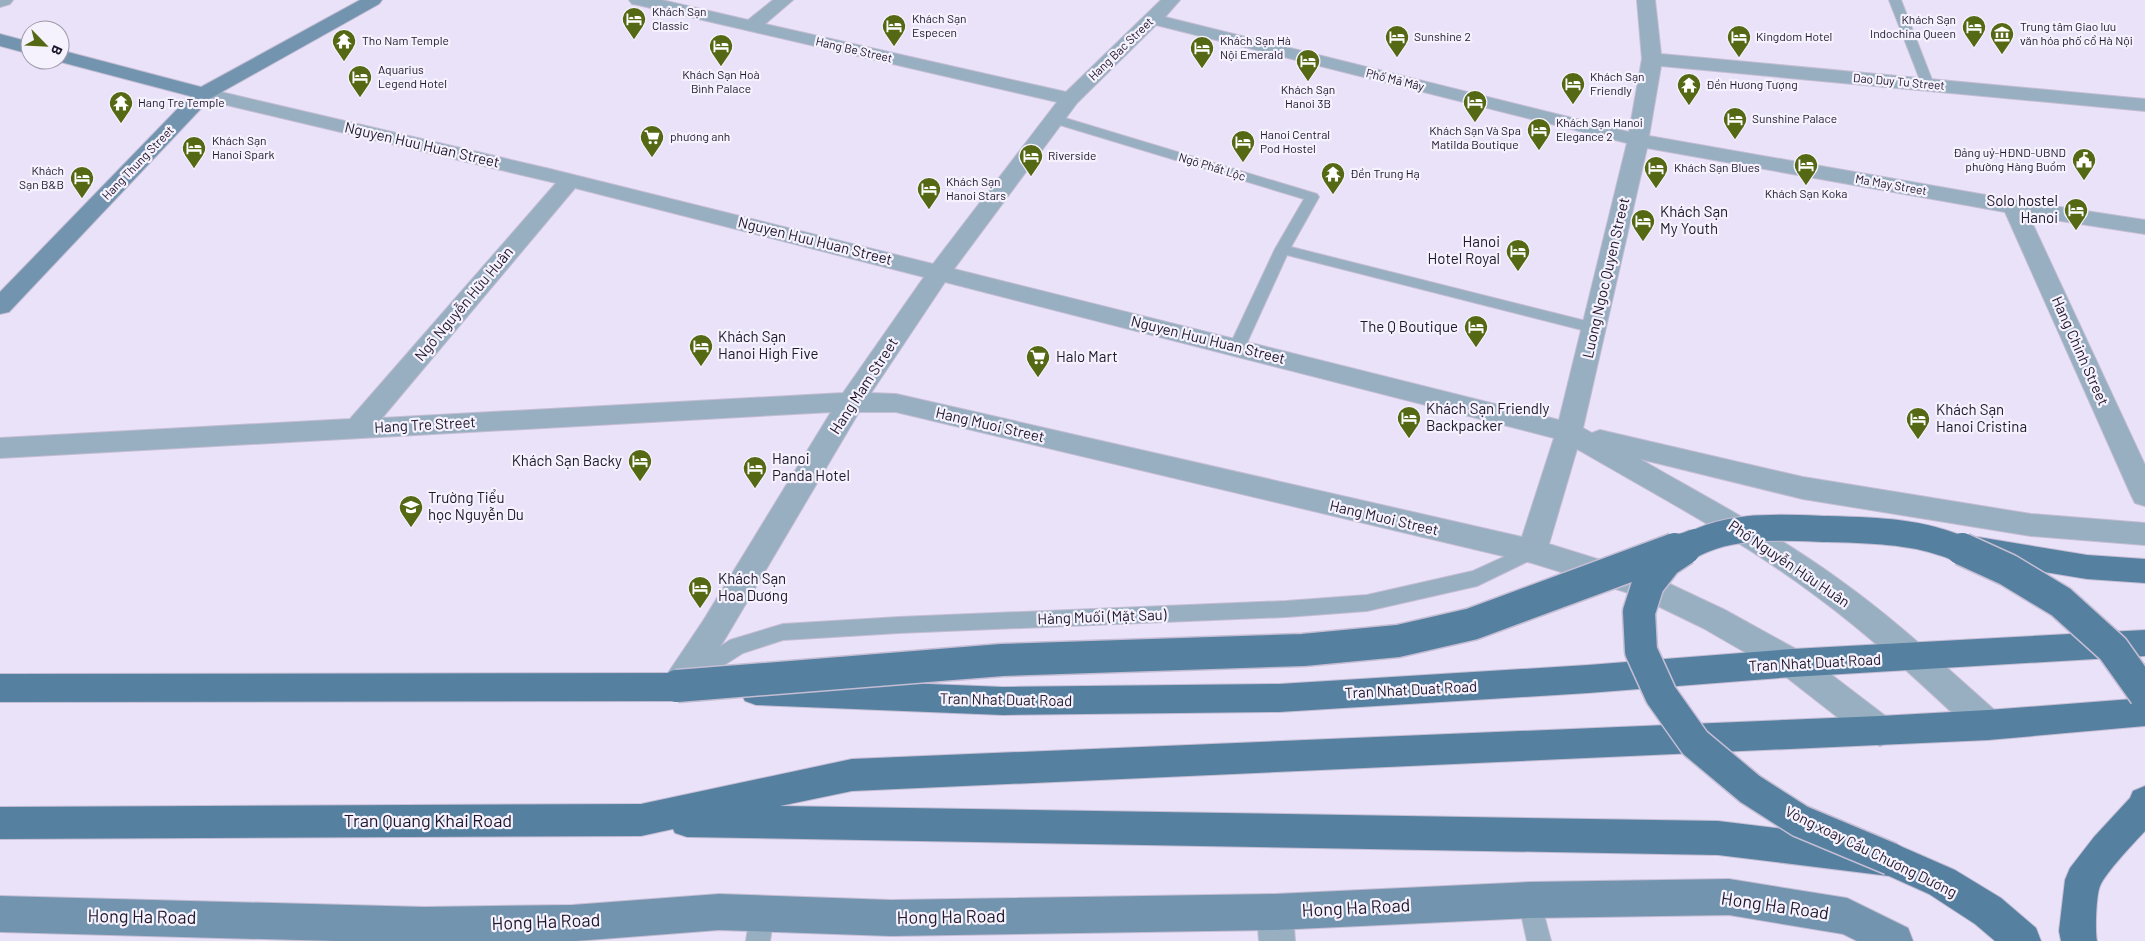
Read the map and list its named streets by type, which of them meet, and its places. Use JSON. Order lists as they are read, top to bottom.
{
  "streets": {
    "main road": ["Tran Nhat Duat Road", "Tran Quang Khai Road", "Vòng xoay Cầu Chương Dương"],
    "street": [
      "Hang Bac Street",
      "Hang Be Street",
      "Phố Mã Mây",
      "Dao Duy Tu Street",
      "Nguyen Huu Huan Street",
      "Hang Thung Street",
      "Ma May Street",
      "Luong Ngoc Quyen Street",
      "Ngõ Nguyễn Hữu Huân",
      "Hang Chinh Street",
      "Hang Mam Street",
      "Hang Tre Street",
      "Hang Muoi Street",
      "Phố Nguyễn Hữu Huân",
      "Hong Ha Road"
    ],
    "lane": ["Ngõ Phất Lộc", "Hàng Muối (Mặt Sau)"]
  },
  "crossings": [
    ["Hang Bac Street", "Hang Be Street"],
    ["Hang Bac Street", "Phố Mã Mây"],
    ["Hang Bac Street", "Hang Mam Street"],
    ["Hang Be Street", "Hang Mam Street"],
    ["Phố Mã Mây", "Ma May Street"],
    ["Phố Mã Mây", "Luong Ngoc Quyen Street"],
    ["Dao Duy Tu Street", "Luong Ngoc Quyen Street"],
    ["Nguyen Huu Huan Street", "Hang Thung Street"],
    ["Nguyen Huu Huan Street", "Ngõ Phất Lộc"],
    ["Nguyen Huu Huan Street", "Luong Ngoc Quyen Street"],
    ["Nguyen Huu Huan Street", "Ngõ Nguyễn Hữu Huân"],
    ["Nguyen Huu Huan Street", "Hang Mam Street"],
    ["Nguyen Huu Huan Street", "Phố Nguyễn Hữu Huân"],
    ["Ngõ Phất Lộc", "Hang Mam Street"],
    ["Ma May Street", "Luong Ngoc Quyen Street"],
    ["Ma May Street", "Hang Chinh Street"],
    ["Luong Ngoc Quyen Street", "Hang Muoi Street"],
    ["Luong Ngoc Quyen Street", "Phố Nguyễn Hữu Huân"],
    ["Luong Ngoc Quyen Street", "Hàng Muối (Mặt Sau)"],
    ["Ngõ Nguyễn Hữu Huân", "Hang Tre Street"],
    ["Hang Mam Street", "Hang Tre Street"],
    ["Hang Mam Street", "Hang Muoi Street"],
    ["Hang Mam Street", "Hàng Muối (Mặt Sau)"],
    ["Hang Mam Street", "Tran Nhat Duat Road"],
    ["Hang Tre Street", "Hang Muoi Street"],
    ["Hang Muoi Street", "Hàng Muối (Mặt Sau)"],
    ["Hang Muoi Street", "Tran Nhat Duat Road"],
    ["Hang Muoi Street", "Tran Quang Khai Road"],
    ["Phố Nguyễn Hữu Huân", "Tran Nhat Duat Road"],
    ["Hàng Muối (Mặt Sau)", "Tran Nhat Duat Road"]
  ],
  "places": {
    "hotel": [
      "Khách Sạn Classic",
      "Khách Sạn Especen",
      "Khách Sạn Indochina Queen",
      "Sunshine 2",
      "Kingdom Hotel",
      "Khách Sạn Hoà Bình Palace",
      "Khách Sạn Hà Nội Emerald",
      "Khách Sạn Hanoi 3B",
      "Aquarius Legend Hotel",
      "Khách Sạn Friendly",
      "Khách Sạn Và Spa Matilda Boutique",
      "Sunshine Palace",
      "Khách Sạn Hanoi Elegance 2",
      "Hanoi Central Pod Hostel",
      "Khách Sạn Hanoi Spark",
      "Riverside",
      "Khách Sạn Koka",
      "Khách Sạn Blues",
      "Khách Sạn B&B",
      "Khách Sạn Hanoi Stars",
      "Solo hostel Hanoi",
      "Khách Sạn My Youth",
      "Hanoi Hotel Royal",
      "The Q Boutique",
      "Khách Sạn Hanoi High Five",
      "Khách Sạn Friendly Backpacker",
      "Khách Sạn Hanoi Cristina",
      "Khách Sạn Backy",
      "Hanoi Panda Hotel",
      "Khách Sạn Hoa Dương"
    ],
    "museum": ["Trung tâm Giao lưu văn hóa phố cổ Hà Nội"],
    "temple": [
      "Tho Nam Temple",
      "Đền Hương Tượng",
      "Hang Tre Temple",
      "Đền Trung Hạ"
    ],
    "supermarket": ["phương anh", "Halo Mart"],
    "public building": ["Đảng uỷ-HĐND-UBND phường Hàng Buồm"],
    "school or university": ["Trường Tiểu học Nguyễn Du"]
  },
  "north": "bottom right"
}
